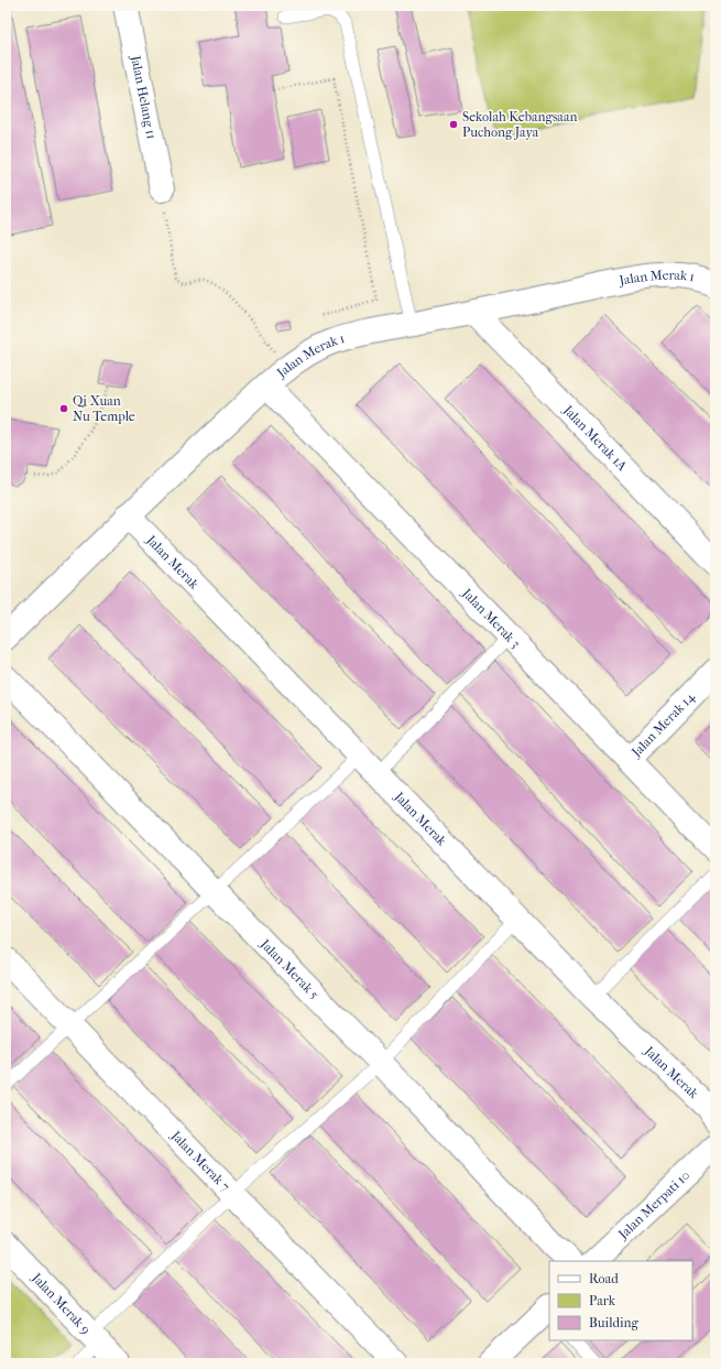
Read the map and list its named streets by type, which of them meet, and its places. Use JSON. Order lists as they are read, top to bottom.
{
  "streets": {
    "street": [
      "Jalan Helang 11",
      "Jalan Merak 1",
      "Jalan Merak 1A",
      "Jalan Merak",
      "Jalan Merak 3",
      "Jalan Merak 14",
      "Jalan Merak 5",
      "Jalan Merak 7",
      "Jalan Merpati 10",
      "Jalan Merak 9"
    ]
  },
  "crossings": [
    ["Jalan Merak 1", "Jalan Merak 1A"],
    ["Jalan Merak 1", "Jalan Merak"],
    ["Jalan Merak 1", "Jalan Merak 3"],
    ["Jalan Merak 3", "Jalan Merak 14"]
  ],
  "places": ["Sekolah Kebangsaan Puchong Jaya", "Qi Xuan Nu Temple"],
  "legend": ["Road", "Park", "Building"]
}
